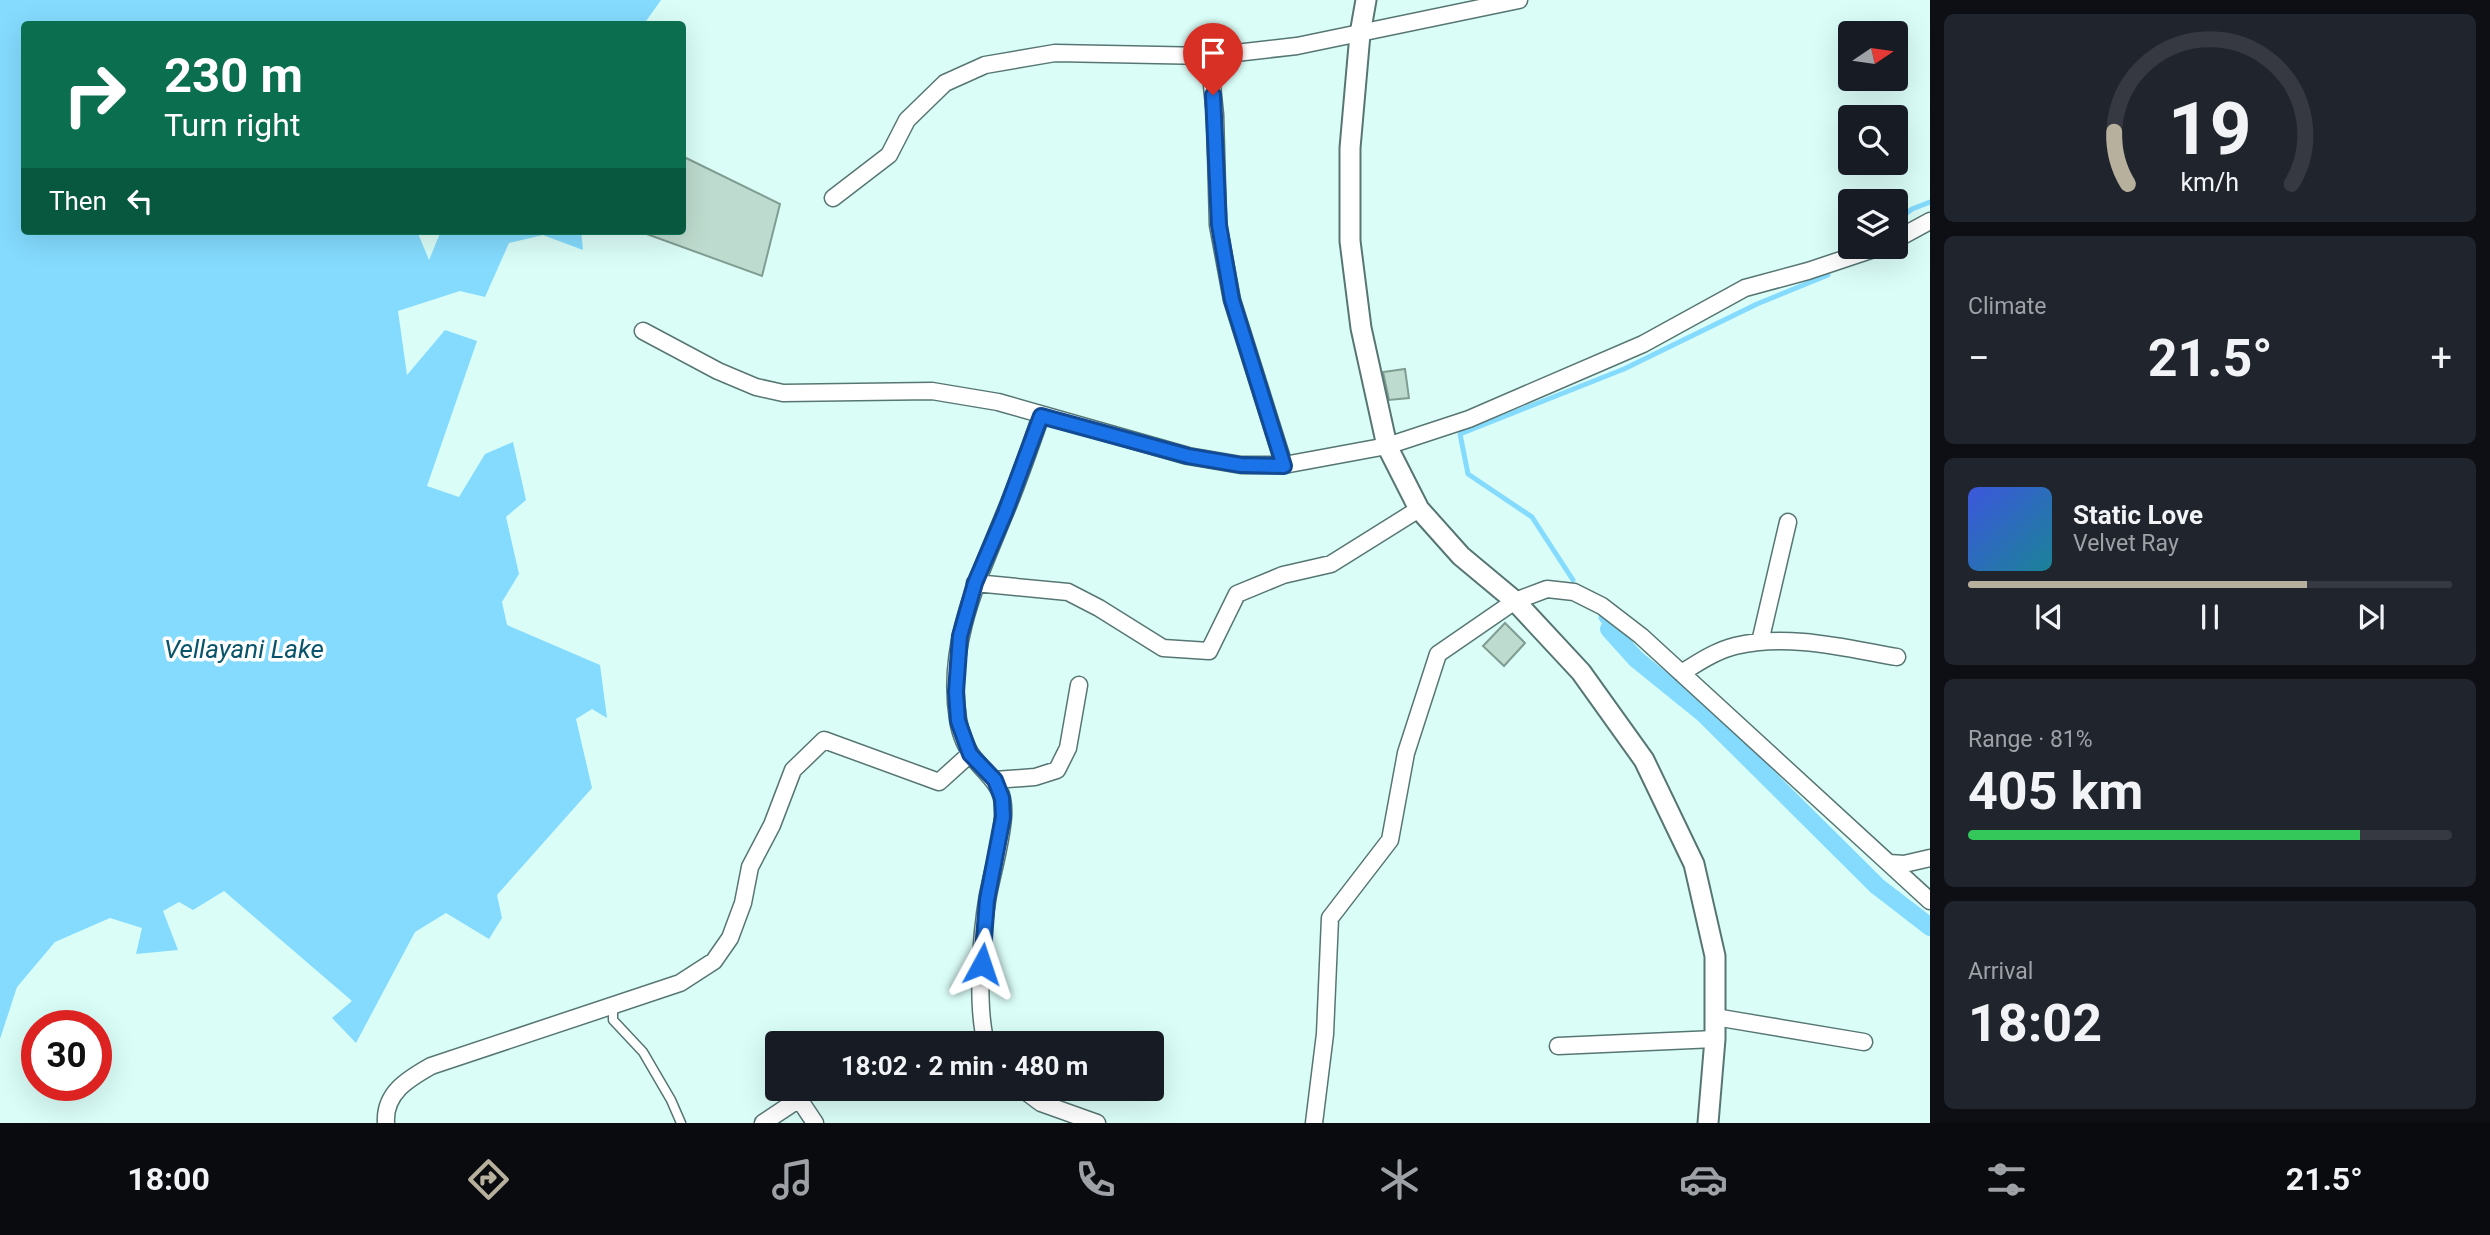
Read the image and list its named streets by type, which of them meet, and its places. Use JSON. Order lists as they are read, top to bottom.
{
  "water": ["Vellayani Lake"],
  "north": "right",
  "page": {
    "turn": ["230 m", "Turn right"],
    "then": "Then",
    "tile": [
      "Climate",
      ["Range · 81%", "405 km"],
      ["Arrival", "18:02"]
    ],
    "heat": ["−", "21.5°", "+"],
    "song": ["Static Love", "Velvet Ray"],
    "limit": "30",
    "trip": "18:02 · 2 min · 480 m",
    "tabs": ["18:00", "21.5°"],
    "gauge": ["19", "km/h"]
  }
}
